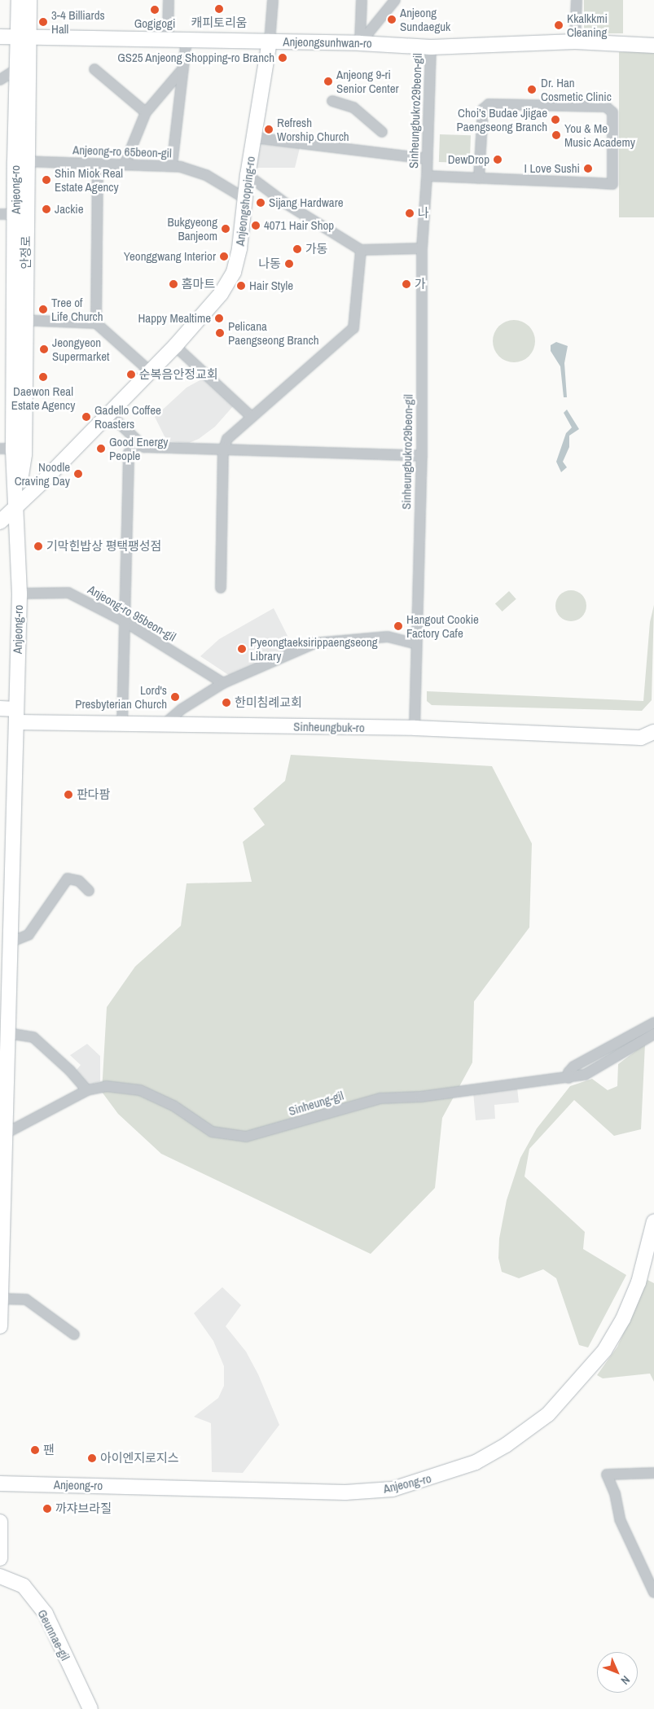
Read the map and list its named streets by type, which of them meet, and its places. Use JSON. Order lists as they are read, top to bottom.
{
  "streets": {
    "street": [
      "Anjeongsunhwan-ro",
      "Sinheungbukro29beon-gil",
      "Anjeong-ro 65beon-gil",
      "Anjeong-ro",
      "Anjeongshopping-ro",
      "Anjeong-ro 95beon-gil",
      "Sinheungbuk-ro",
      "Sinheung-gil",
      "Geunnae-gil"
    ]
  },
  "crossings": [
    ["Anjeongsunhwan-ro", "Sinheungbukro29beon-gil"],
    ["Anjeongsunhwan-ro", "Anjeong-ro"],
    ["Anjeongsunhwan-ro", "Anjeongshopping-ro"],
    ["Sinheungbukro29beon-gil", "Sinheungbuk-ro"],
    ["Anjeong-ro 65beon-gil", "Anjeong-ro"],
    ["Anjeong-ro 65beon-gil", "Anjeongshopping-ro"],
    ["Anjeong-ro", "Anjeongshopping-ro"],
    ["Anjeong-ro", "Anjeong-ro 95beon-gil"],
    ["Anjeong-ro", "Sinheungbuk-ro"],
    ["Anjeong-ro", "Sinheung-gil"]
  ],
  "places": [
    "캐피토리움",
    "Gogigogi",
    "Anjeong Sundaeguk",
    "3-4 Billiards Hall",
    "Kkalkkmi Cleaning",
    "GS25 Anjeong Shopping-ro Branch",
    "Anjeong 9-ri Senior Center",
    "Dr. Han Cosmetic Clinic",
    "Choi’s Budae Jjigae Paengseong Branch",
    "Refresh Worship Church",
    "You & Me Music Academy",
    "DewDrop",
    "I Love Sushi",
    "Shin Miok Real Estate Agency",
    "Sijang Hardware",
    "Jackie",
    "나",
    "4071 Hair Shop",
    "Bukgyeong Banjeom",
    "가동",
    "Yeonggwang Interior",
    "나동",
    "홈마트",
    "가",
    "Hair Style",
    "Tree of Life Church",
    "Happy Mealtime",
    "Pelicana Paengseong Branch",
    "Jeongyeon Supermarket",
    "순복음안정교회",
    "Daewon Real Estate Agency",
    "Gadello Coffee Roasters",
    "Good Energy People",
    "Noodle Craving Day",
    "기막힌밥상 평택팽성점",
    "Hangout Cookie Factory Cafe",
    "Pyeongtaeksirippaengseong Library",
    "Lord's Presbyterian Church",
    "한미침례교회",
    "판다팜",
    "팬",
    "아이엔지로지스",
    "까쟈브라질"
  ],
  "north": "bottom right"
}
